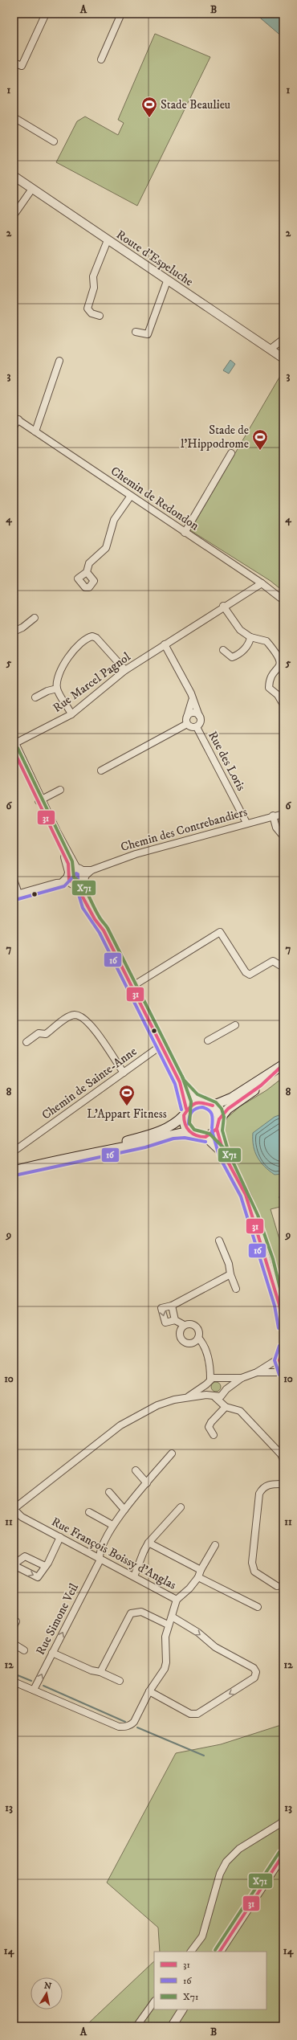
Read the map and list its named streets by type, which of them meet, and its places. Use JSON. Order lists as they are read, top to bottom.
{
  "streets": {
    "street": [
      "Route d'Espeluche",
      "Chemin de Redondon",
      "Rue Marcel Pagnol",
      "Rue des Loris",
      "Chemin des Contrebandiers",
      "Chemin de Sainte-Anne",
      "Rue François Boissy d'Anglas",
      "Rue Simone Veil"
    ]
  },
  "crossings": [
    ["Chemin de Redondon", "Rue Marcel Pagnol"],
    ["Rue des Loris", "Chemin des Contrebandiers"],
    ["Rue François Boissy d'Anglas", "Rue Simone Veil"]
  ],
  "one_way": ["Rue Simone Veil"],
  "places": {
    "sports": ["Stade Beaulieu", "Stade de l'Hippodrome", "L'Appart Fitness"]
  },
  "lines": ["transit line X71", "transit line 31", "transit line 16"],
  "legend": ["31", "16", "X71"],
  "north": "top",
  "grid": {
    "columns": ["A", "B"],
    "rows": [
      "1",
      "2",
      "3",
      "4",
      "5",
      "6",
      "7",
      "8",
      "9",
      "10",
      "11",
      "12",
      "13",
      "14"
    ]
  }
}
